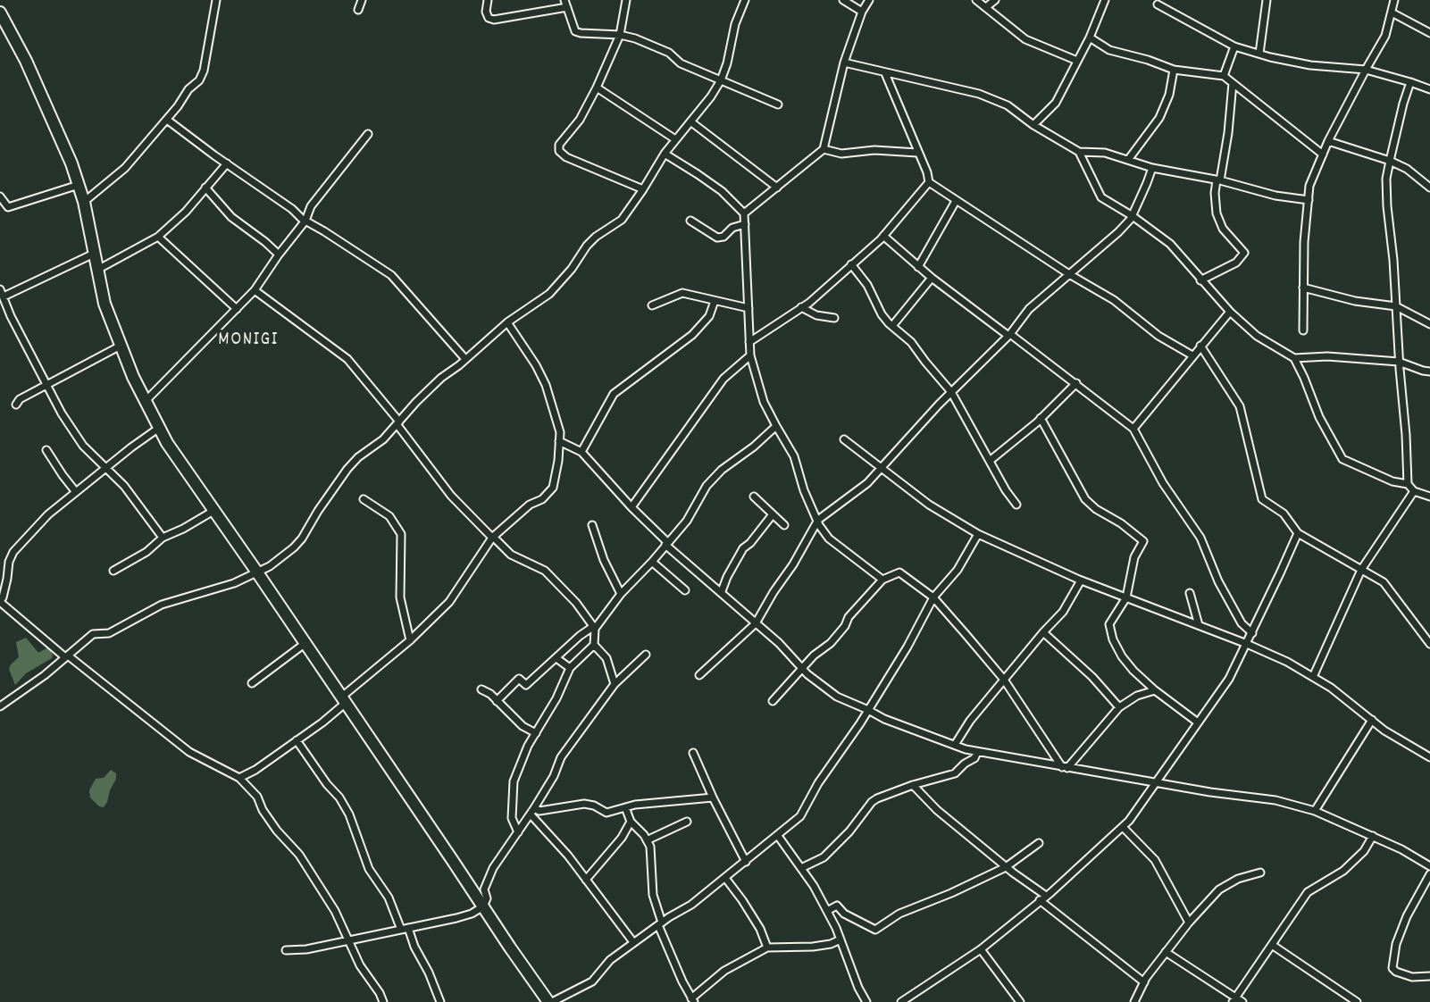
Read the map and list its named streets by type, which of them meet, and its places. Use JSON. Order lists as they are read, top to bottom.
{
  "districts": ["MONIGI"]
}
